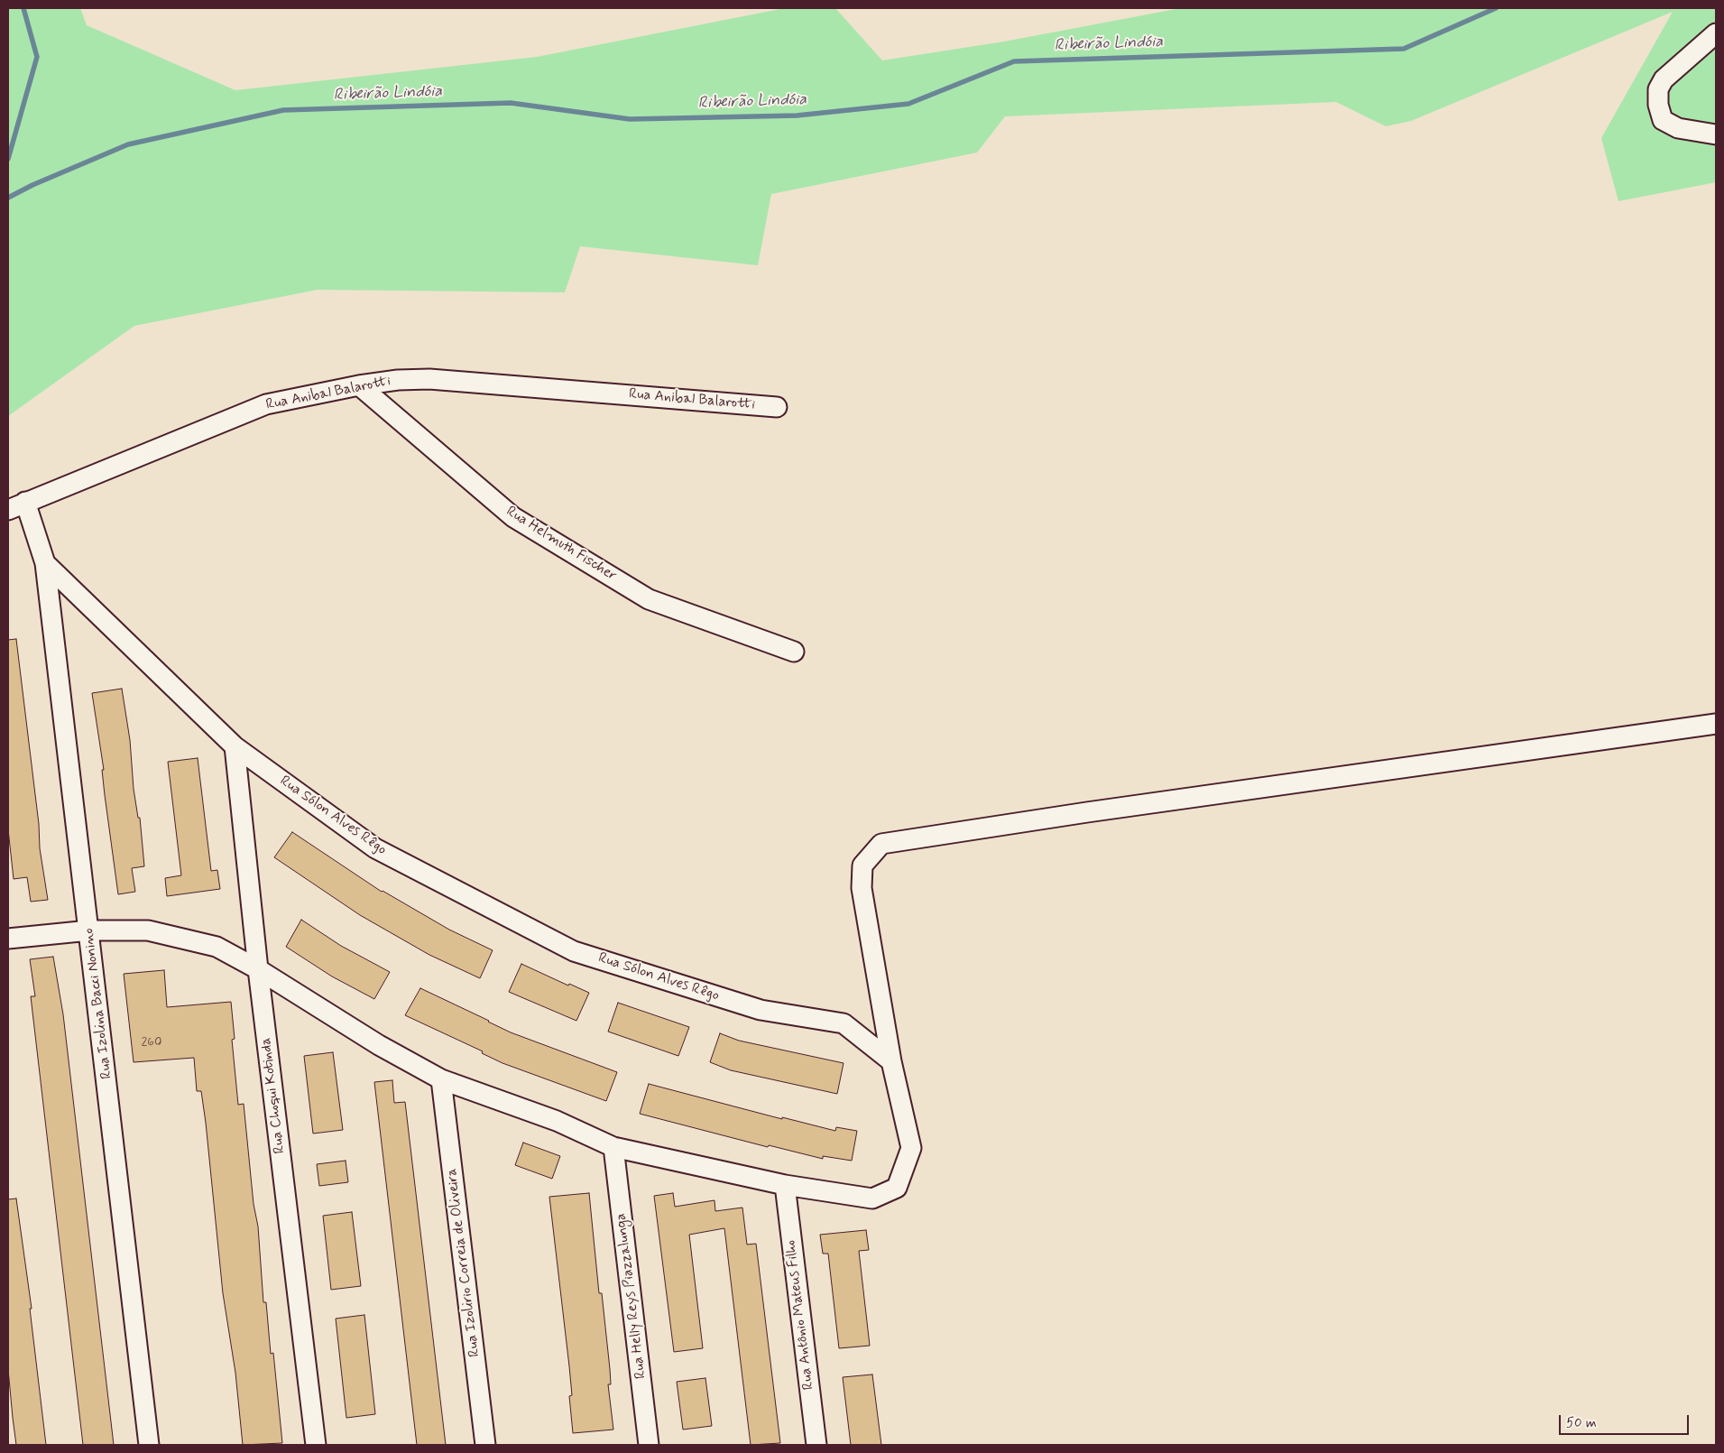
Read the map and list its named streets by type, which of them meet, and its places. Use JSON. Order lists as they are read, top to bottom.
{
  "streets": {
    "street": [
      "Rua Anibal Balarotti",
      "Rua Helmuth Fischer",
      "Rua Sólon Alves Rêgo",
      "Rua Izolina Bacci Nonino",
      "Rua Choqui Kotinda",
      "Rua Izolirio Correia de Oliveira",
      "Rua Helly Reys Piazzalunga",
      "Rua Antônio Mateus Filho"
    ]
  },
  "crossings": [
    ["Rua Anibal Balarotti", "Rua Helmuth Fischer"],
    ["Rua Anibal Balarotti", "Rua Sólon Alves Rêgo"],
    ["Rua Sólon Alves Rêgo", "Rua Izolina Bacci Nonino"],
    ["Rua Sólon Alves Rêgo", "Rua Choqui Kotinda"]
  ],
  "water": ["Ribeirão Lindóia"],
  "house_numbers": ["260"],
  "scale_bar": "50 m"
}
